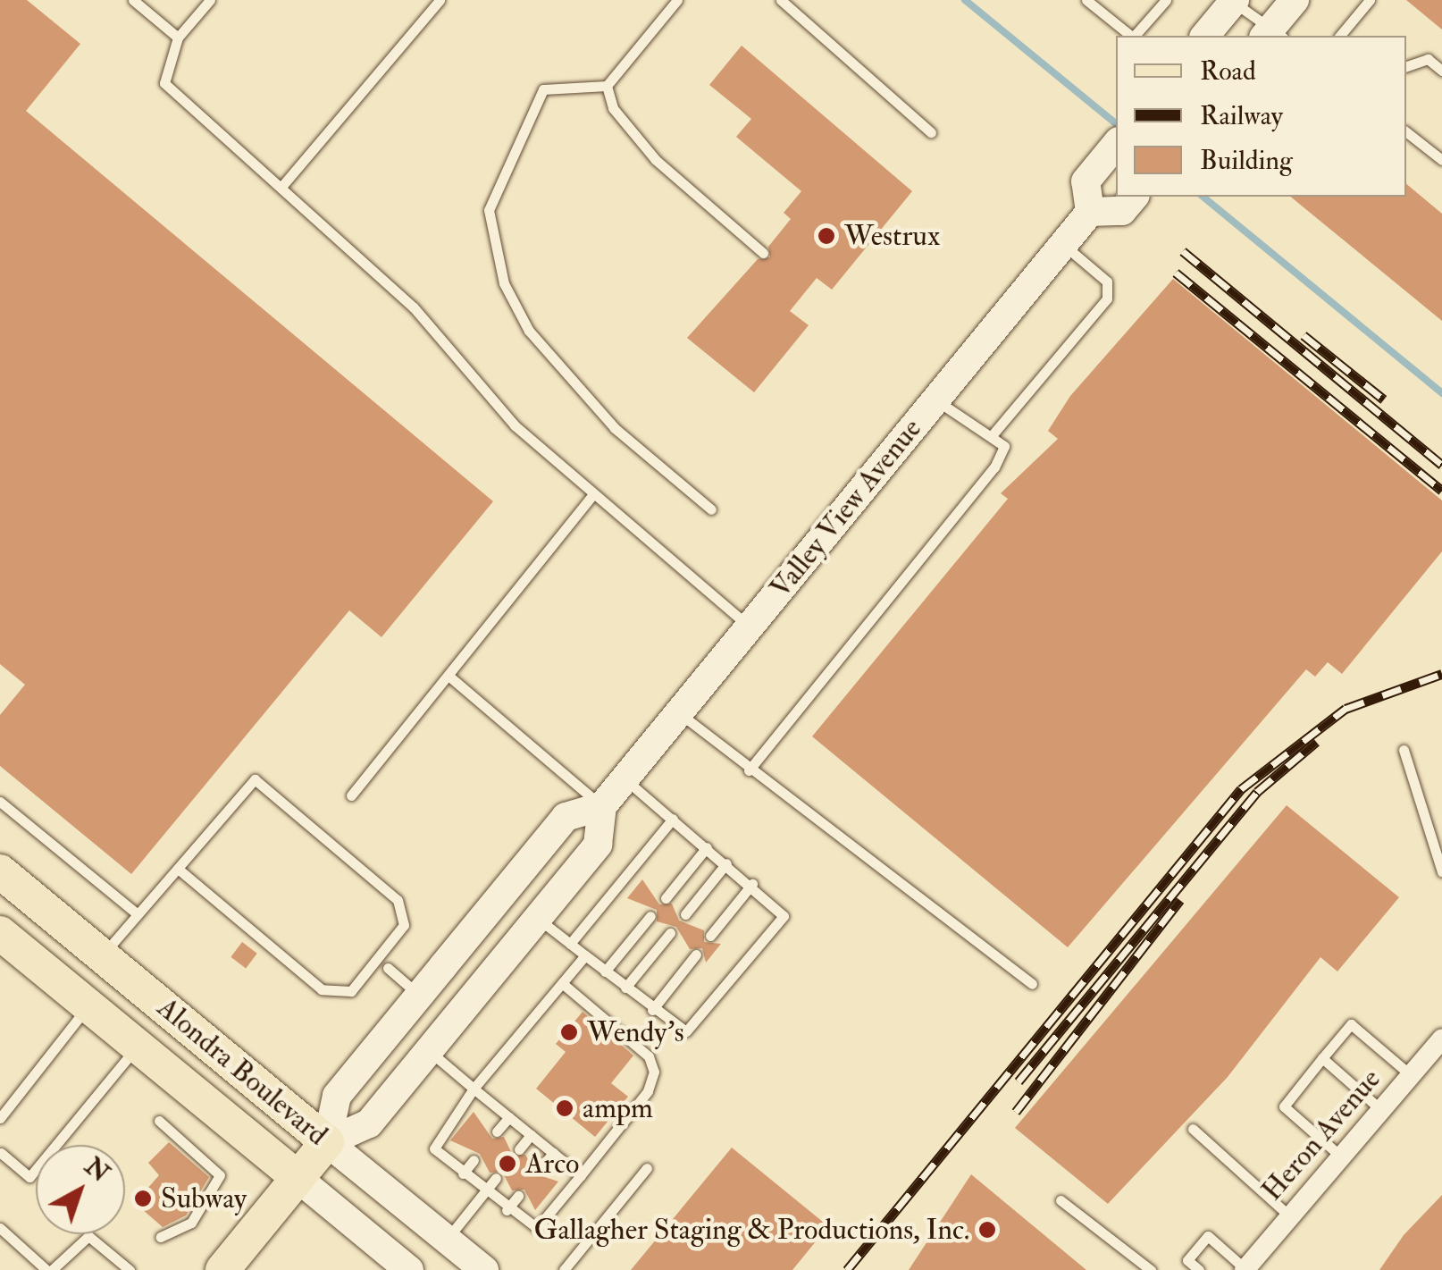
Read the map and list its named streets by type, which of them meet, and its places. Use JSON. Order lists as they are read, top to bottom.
{
  "streets": {
    "main road": ["Valley View Avenue", "Alondra Boulevard"],
    "street": ["Heron Avenue"]
  },
  "crossings": [
    ["Valley View Avenue", "Alondra Boulevard"]
  ],
  "places": [
    "Westrux",
    "Wendy's",
    "ampm",
    "Arco",
    "Subway",
    "Gallagher Staging & Productions, Inc."
  ],
  "legend": ["Road", "Railway", "Building"],
  "north": "top right"
}
